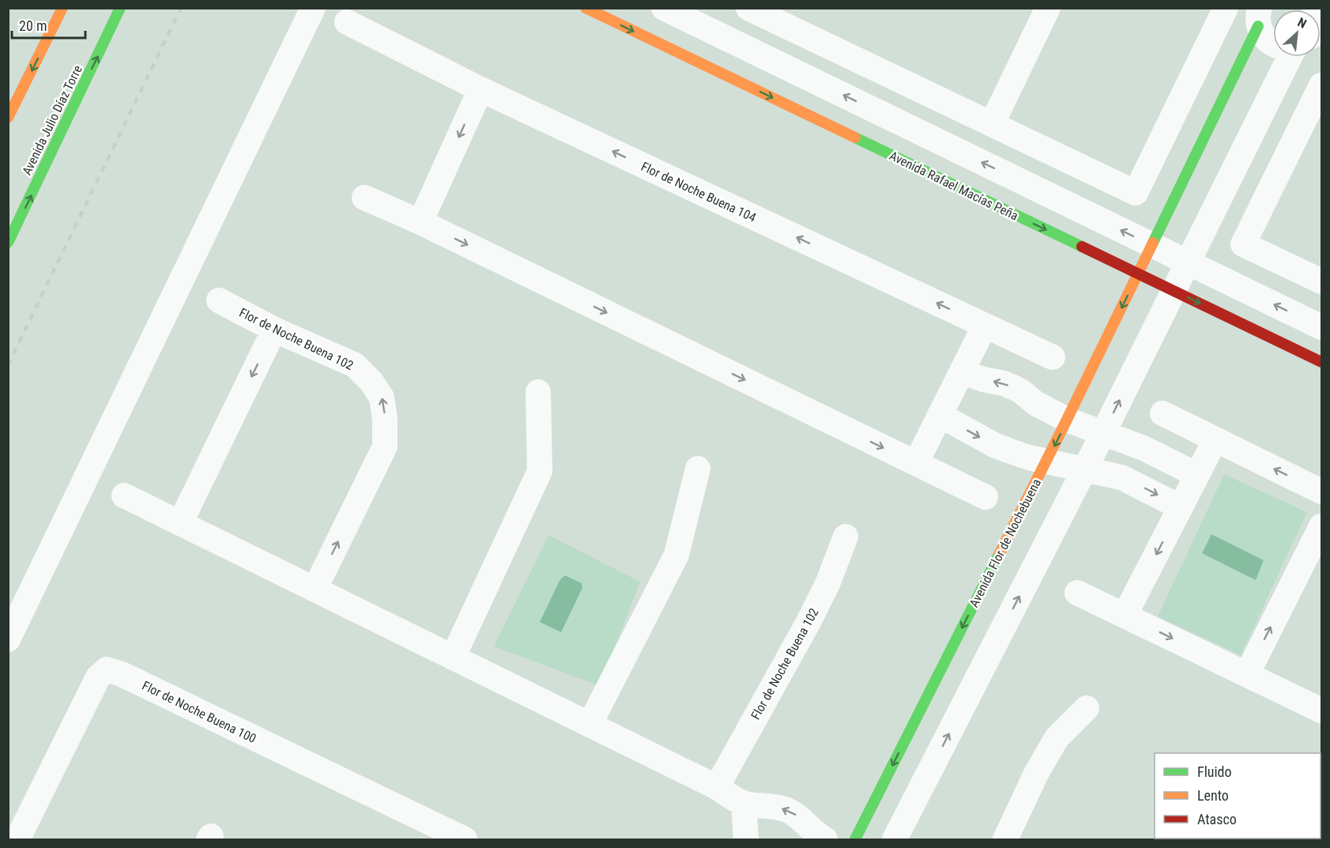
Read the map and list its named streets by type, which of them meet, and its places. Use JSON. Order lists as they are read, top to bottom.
{
  "streets": {
    "street": [
      "Avenida Julio Díaz Torre",
      "Avenida Rafael Macías Peña",
      "Flor de Noche Buena 104",
      "Flor de Noche Buena 102",
      "Avenida Flor de Nochebuena",
      "Flor de Noche Buena 100"
    ]
  },
  "crossings": [
    ["Avenida Rafael Macías Peña", "Avenida Flor de Nochebuena"]
  ],
  "legend": ["Fluido", "Lento", "Atasco"],
  "scale_bar": "20 m",
  "north": "top right"
}
